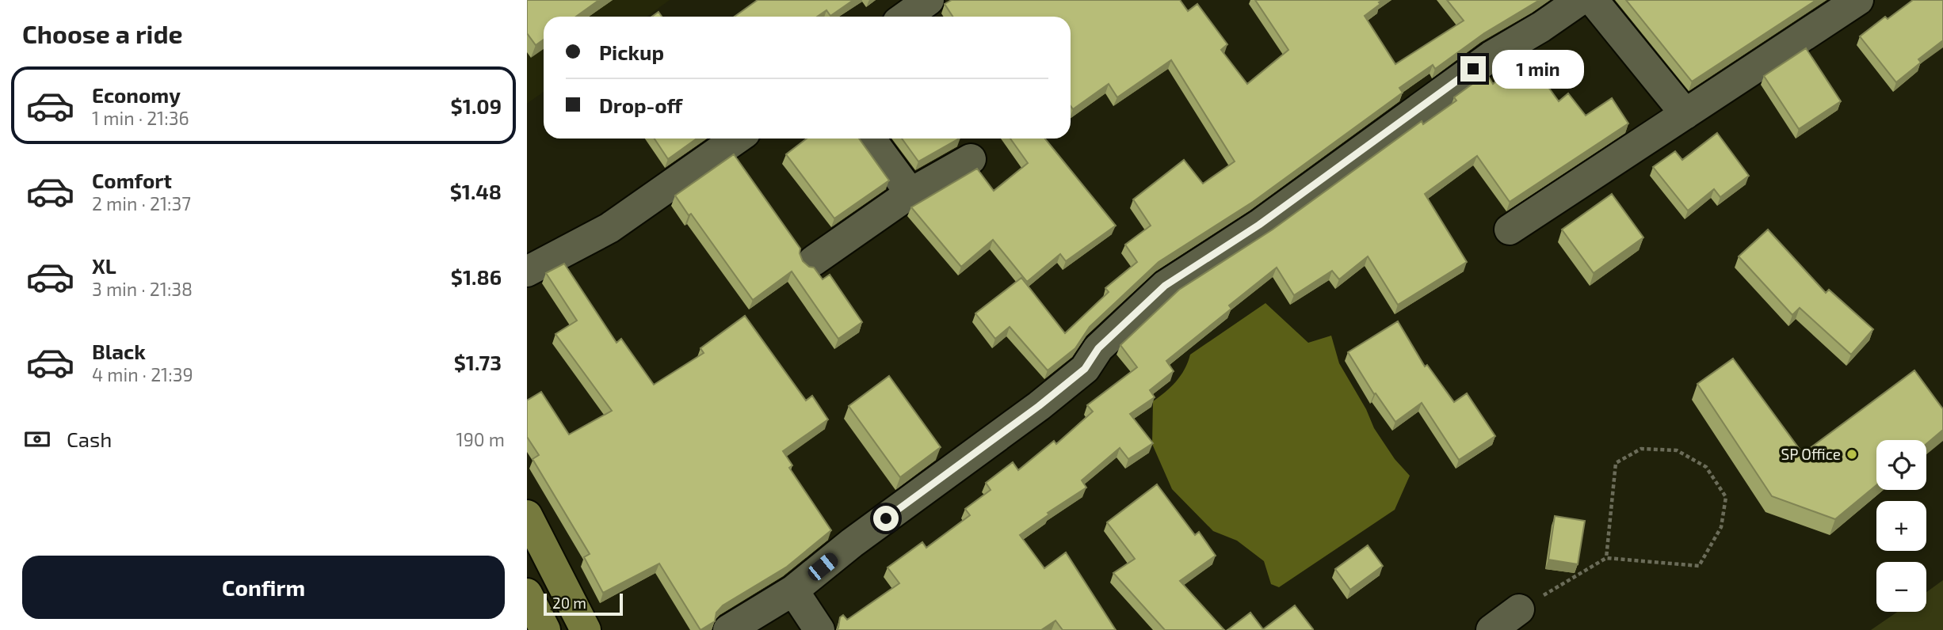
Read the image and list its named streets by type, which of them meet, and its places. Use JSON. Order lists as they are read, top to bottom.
{
  "places": ["SP Office"],
  "scale_bar": "20 m",
  "page": {
    "heading": "Choose a ride",
    "banner": ["Pickup", "Drop-off"],
    "bubble": "1 min",
    "list": [
      {
        "name": "Economy",
        "note": "1 min · 21:36",
        "value": "$1.09"
      },
      {
        "name": "Comfort",
        "note": "2 min · 21:37",
        "value": "$1.48"
      },
      {
        "name": "XL",
        "note": "3 min · 21:38",
        "value": "$1.86"
      },
      {
        "name": "Black",
        "note": "4 min · 21:39",
        "value": "$1.73"
      }
    ],
    "pay": ["Cash", "190 m"],
    "map_buttons": ["+", "−"],
    "buttons": "Confirm",
    "scale": "20 m"
  }
}
